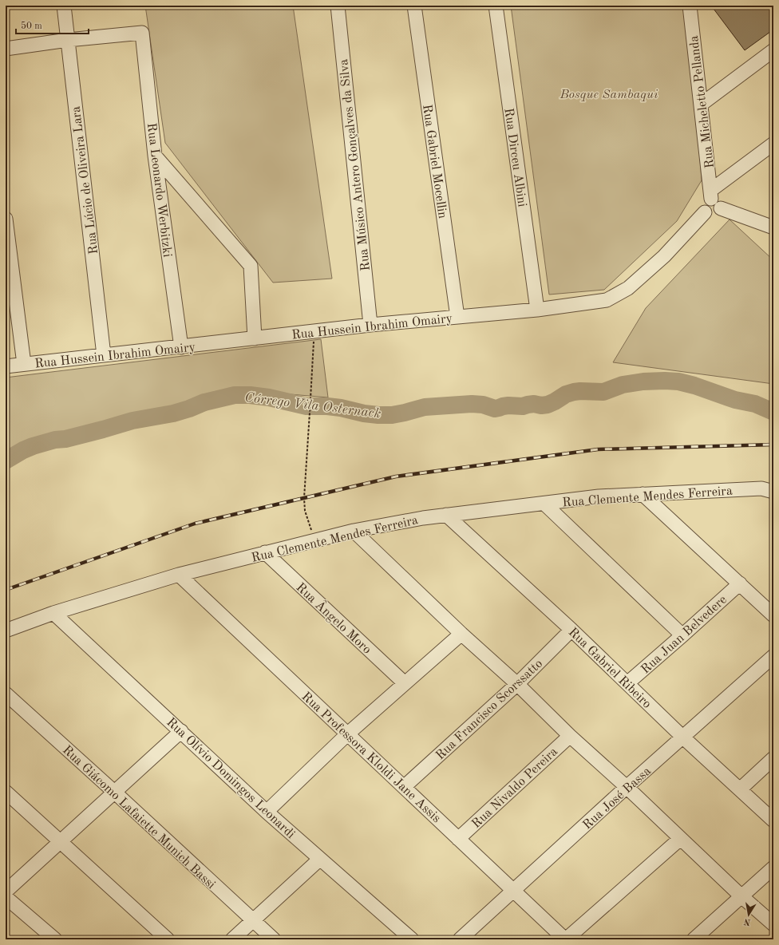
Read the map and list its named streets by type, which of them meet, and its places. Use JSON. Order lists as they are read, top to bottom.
{
  "streets": {
    "street": [
      "Rua Micheletto Pellanda",
      "Rua Dirceu Albini",
      "Rua Gabriel Mocellin",
      "Rua Músico Antero Gonçalves da Silva",
      "Rua Lúcio de Oliveira Lara",
      "Rua Leonardo Werbitzki",
      "Rua Hussein Ibrahim Omairy",
      "Rua Clemente Mendes Ferreira",
      "Rua Ângelo Moro",
      "Rua Juan Belvedere",
      "Rua Gabriel Ribeiro",
      "Rua Francisco Scorssatto",
      "Rua Professora Kloldi Jane Assis",
      "Rua Olívio Domingos Leonardi",
      "Rua Nivaldo Pereira",
      "Rua José Bassa",
      "Rua Giácomo Lafaiette Munich Bassi"
    ]
  },
  "crossings": [
    ["Rua Micheletto Pellanda", "Rua Hussein Ibrahim Omairy"],
    ["Rua Dirceu Albini", "Rua Hussein Ibrahim Omairy"],
    ["Rua Gabriel Mocellin", "Rua Hussein Ibrahim Omairy"],
    ["Rua Músico Antero Gonçalves da Silva", "Rua Hussein Ibrahim Omairy"],
    ["Rua Lúcio de Oliveira Lara", "Rua Leonardo Werbitzki"],
    ["Rua Lúcio de Oliveira Lara", "Rua Hussein Ibrahim Omairy"],
    ["Rua Leonardo Werbitzki", "Rua Hussein Ibrahim Omairy"],
    ["Rua Clemente Mendes Ferreira", "Rua Ângelo Moro"],
    ["Rua Clemente Mendes Ferreira", "Rua Gabriel Ribeiro"],
    ["Rua Clemente Mendes Ferreira", "Rua Professora Kloldi Jane Assis"],
    ["Rua Clemente Mendes Ferreira", "Rua Olívio Domingos Leonardi"],
    ["Rua Juan Belvedere", "Rua Gabriel Ribeiro"],
    ["Rua Gabriel Ribeiro", "Rua Francisco Scorssatto"],
    ["Rua Gabriel Ribeiro", "Rua José Bassa"],
    ["Rua Francisco Scorssatto", "Rua Professora Kloldi Jane Assis"],
    ["Rua Professora Kloldi Jane Assis", "Rua Nivaldo Pereira"],
    ["Rua Professora Kloldi Jane Assis", "Rua José Bassa"]
  ],
  "water": ["Córrego Vila Osternack"],
  "parks": ["Bosque Sambaqui"],
  "scale_bar": "50 m",
  "north": "bottom"
}
